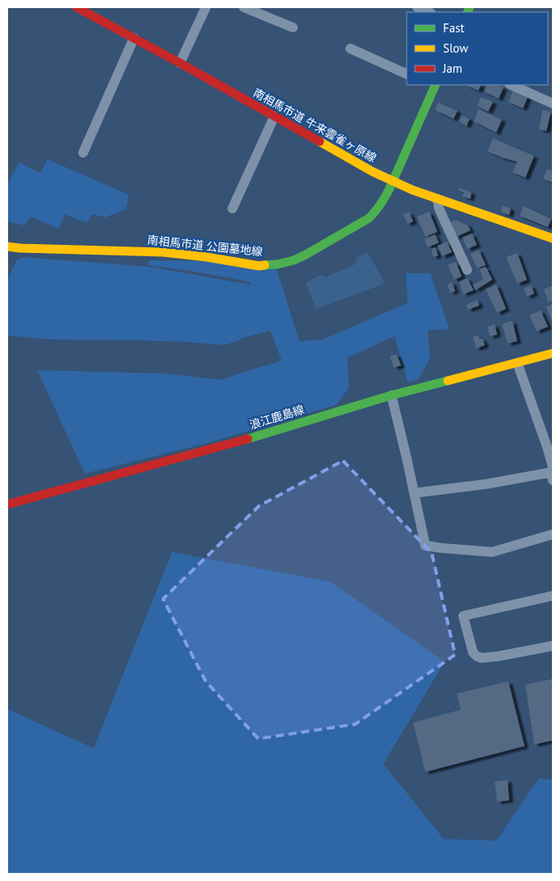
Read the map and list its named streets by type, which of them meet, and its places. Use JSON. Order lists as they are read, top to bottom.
{
  "streets": {
    "street": ["南相馬市道 牛来雲雀ヶ原線", "南相馬市道 公園墓地線", "浪江鹿島線"]
  },
  "crossings": [
    ["南相馬市道 牛来雲雀ヶ原線", "南相馬市道 公園墓地線"]
  ],
  "legend": ["Fast", "Slow", "Jam"]
}
